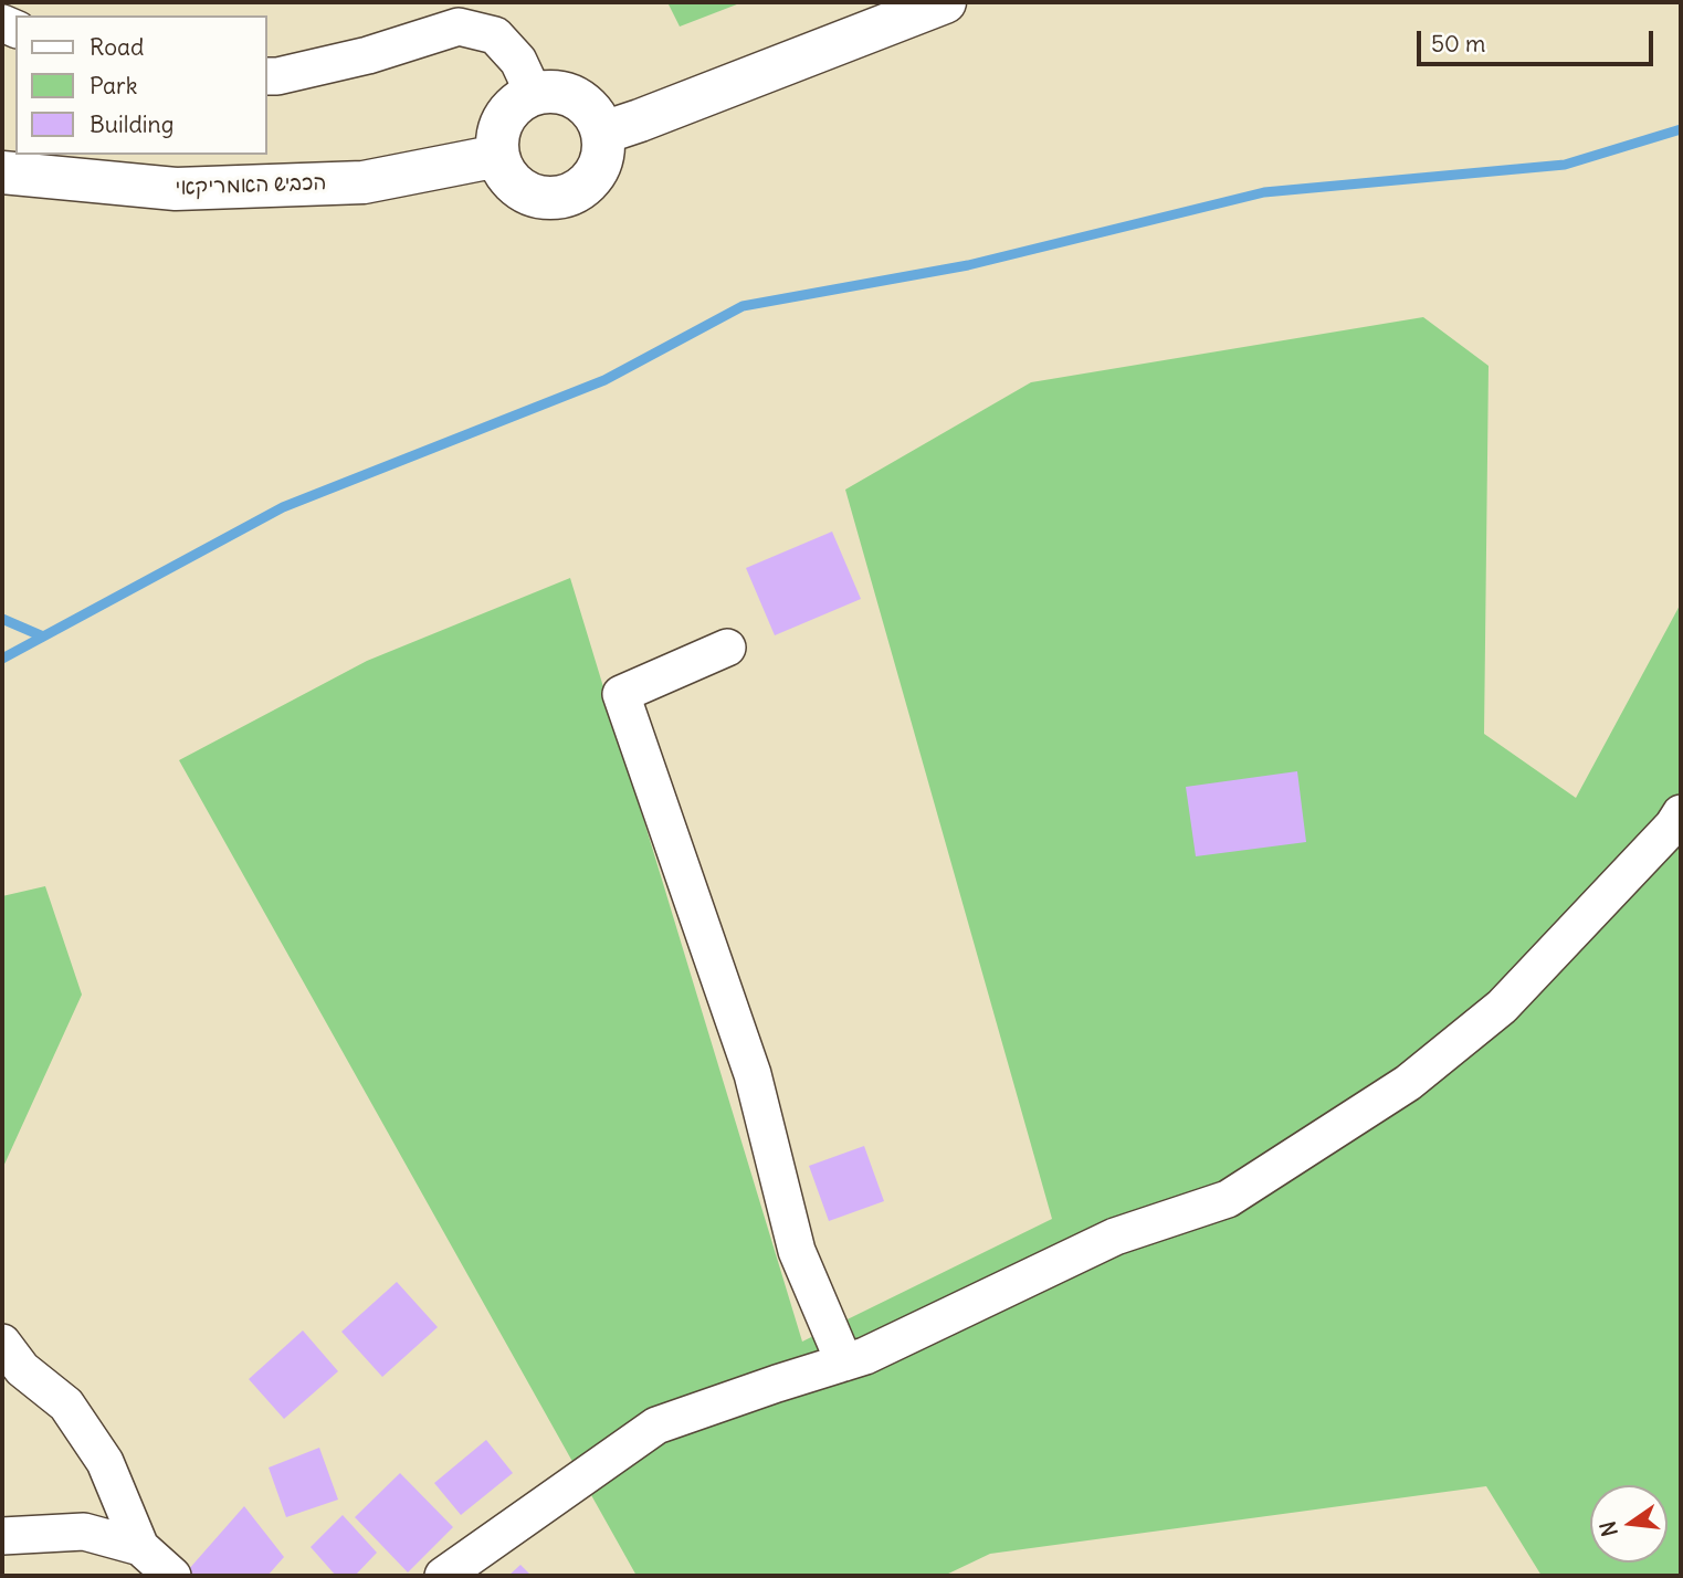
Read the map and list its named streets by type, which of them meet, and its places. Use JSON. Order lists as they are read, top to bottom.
{
  "streets": {
    "main road": ["הכביש האמריקאי"]
  },
  "legend": ["Road", "Park", "Building"],
  "scale_bar": "50 m",
  "north": "left"
}
